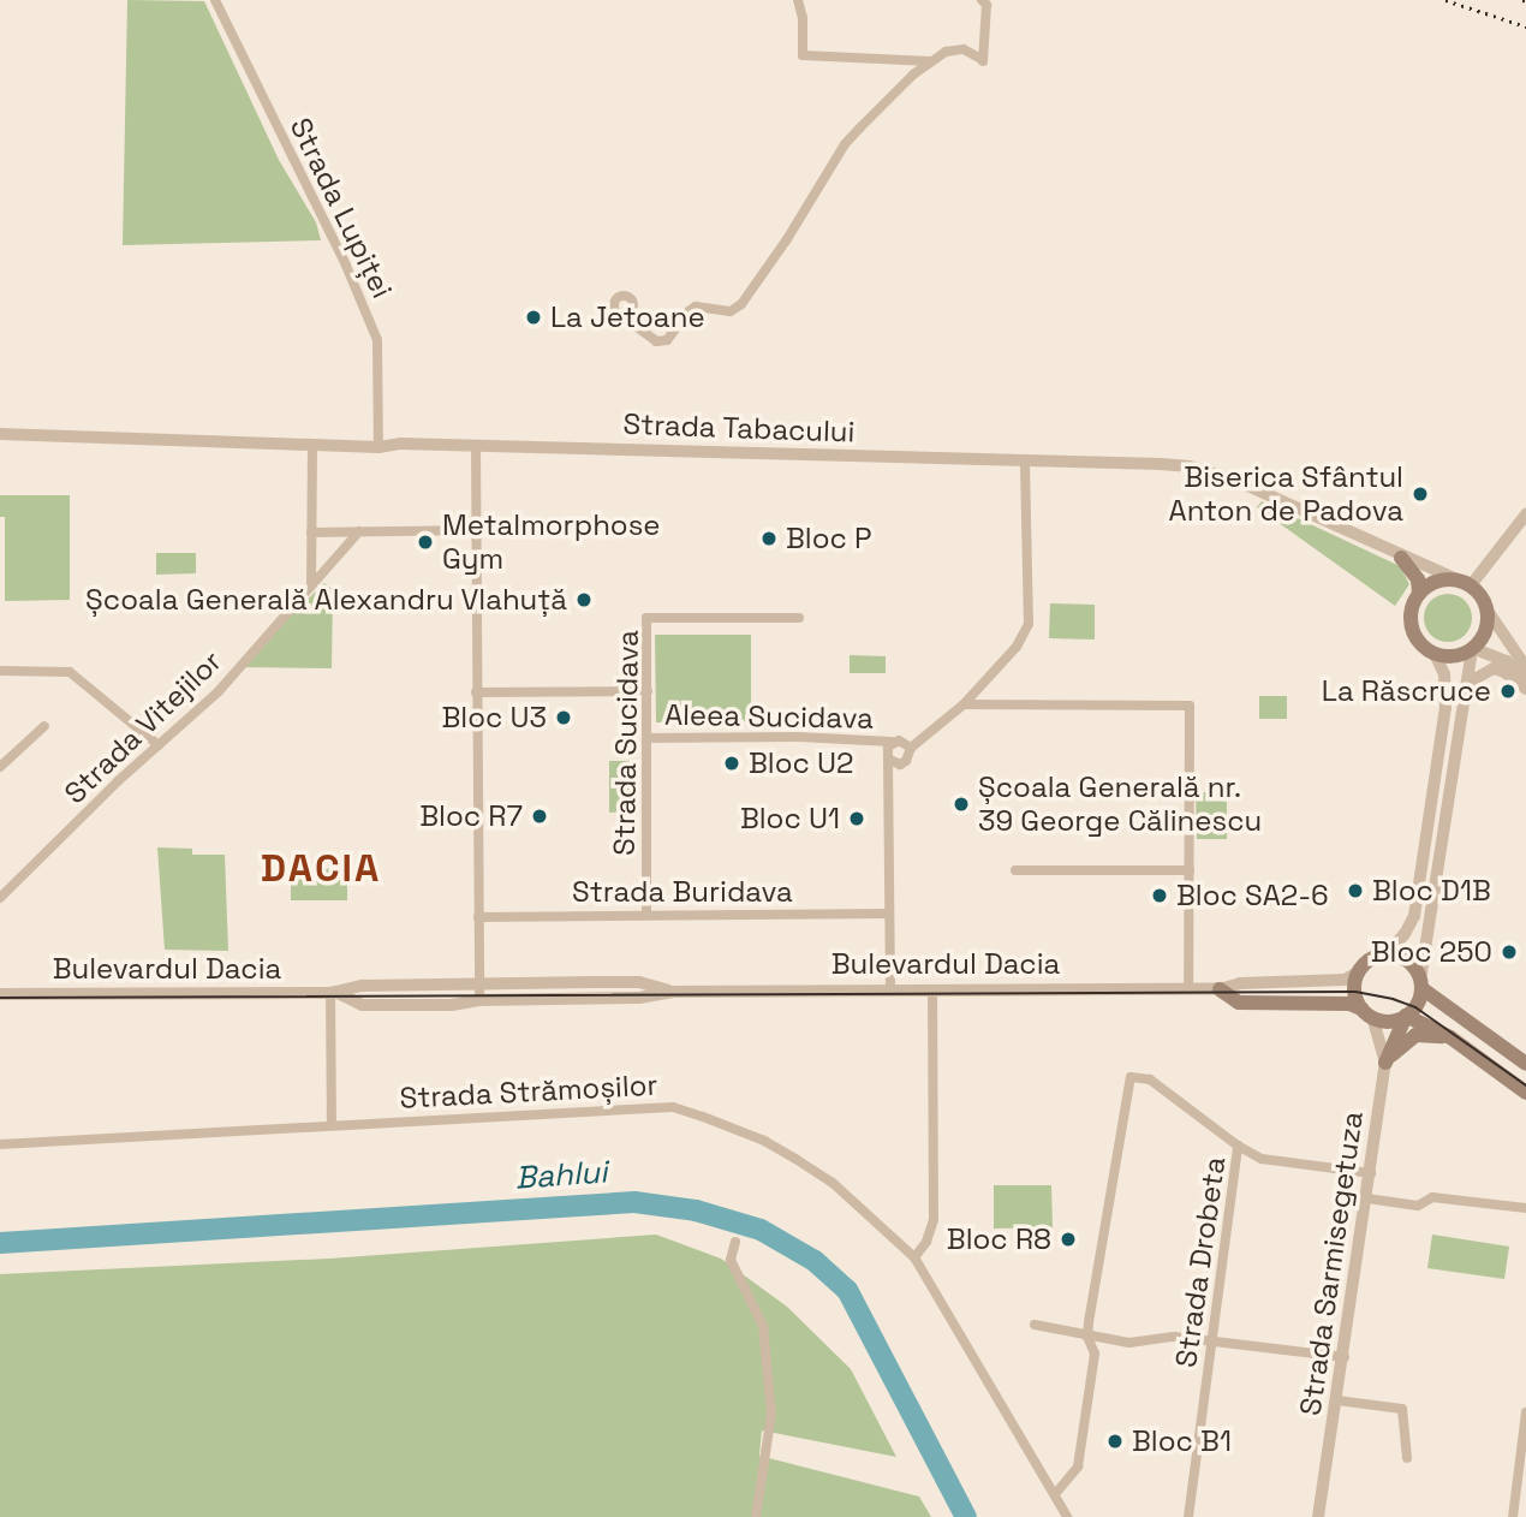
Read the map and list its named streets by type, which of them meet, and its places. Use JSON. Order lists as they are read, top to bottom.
{
  "streets": {
    "street": [
      "Strada Lupiței",
      "Strada Tabacului",
      "Aleea Sucidava",
      "Strada Vitejilor",
      "Strada Sucidava",
      "Strada Buridava",
      "Bulevardul Dacia",
      "Strada Strămoșilor",
      "Strada Drobeta",
      "Strada Sarmisegetuza"
    ]
  },
  "crossings": [
    ["Strada Lupiței", "Strada Tabacului"],
    ["Aleea Sucidava", "Strada Sucidava"],
    ["Strada Sucidava", "Strada Buridava"],
    ["Bulevardul Dacia", "Strada Sarmisegetuza"],
    ["Strada Drobeta", "Strada Sarmisegetuza"]
  ],
  "districts": ["DACIA"],
  "water": ["Bahlui"],
  "places": [
    "La Jetoane",
    "Biserica Sfântul Anton de Padova",
    "Bloc P",
    "Metalmorphose Gym",
    "Școala Generală Alexandru Vlahuță",
    "La Răscruce",
    "Bloc U3",
    "Bloc U2",
    "Școala Generală nr. 39 George Călinescu",
    "Bloc R7",
    "Bloc U1",
    "Bloc D1B",
    "Bloc SA2-6",
    "Bloc 250",
    "Bloc R8",
    "Bloc B1"
  ]
}
